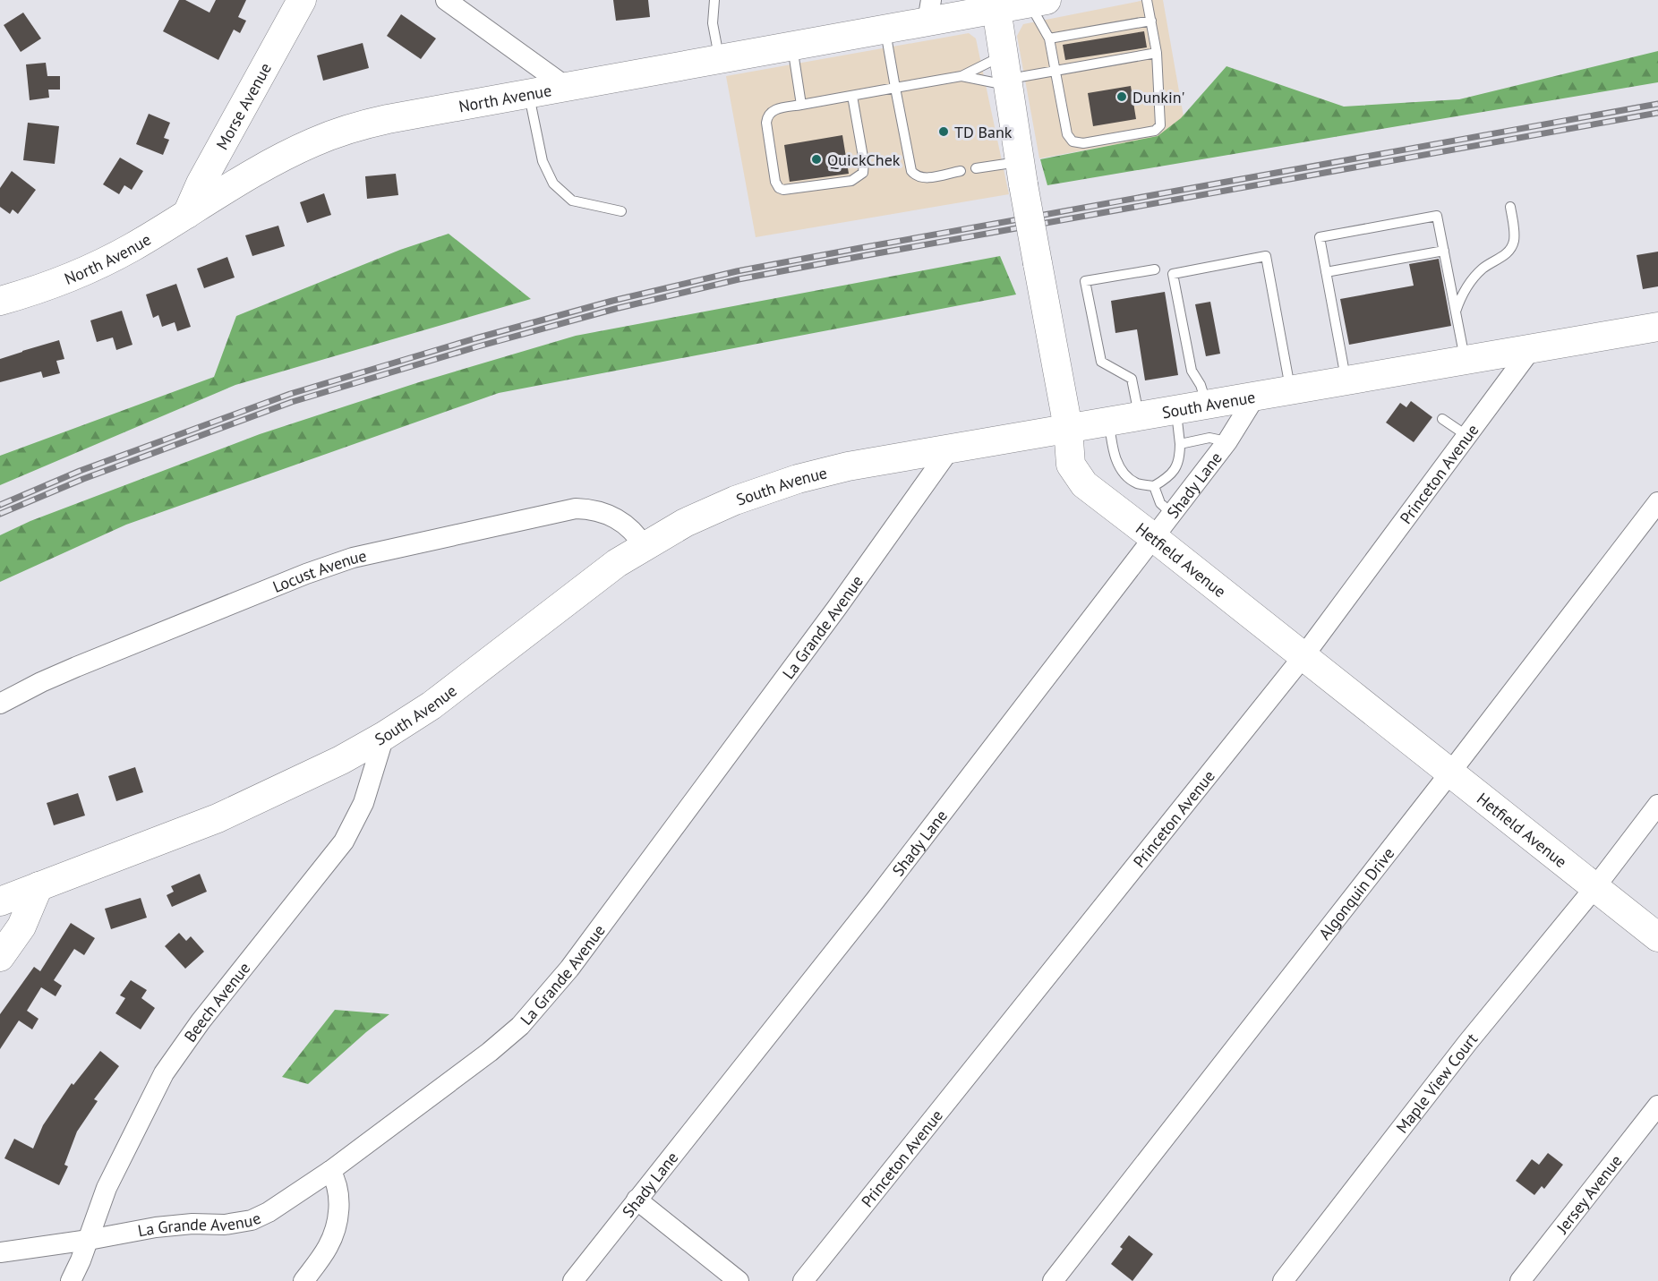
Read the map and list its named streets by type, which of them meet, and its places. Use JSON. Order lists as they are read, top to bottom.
{
  "streets": {
    "main road": [
      "North Avenue",
      "Morse Avenue",
      "South Avenue",
      "Hetfield Avenue"
    ],
    "street": [
      "Princeton Avenue",
      "Shady Lane",
      "Locust Avenue",
      "La Grande Avenue",
      "Algonquin Drive",
      "Beech Avenue",
      "Maple View Court",
      "Jersey Avenue"
    ]
  },
  "crossings": [
    ["North Avenue", "Morse Avenue"],
    ["North Avenue", "Hetfield Avenue"],
    ["South Avenue", "Princeton Avenue"],
    ["South Avenue", "Shady Lane"],
    ["South Avenue", "Hetfield Avenue"],
    ["South Avenue", "Locust Avenue"],
    ["South Avenue", "La Grande Avenue"],
    ["South Avenue", "Beech Avenue"],
    ["Princeton Avenue", "Hetfield Avenue"],
    ["Shady Lane", "Hetfield Avenue"],
    ["Hetfield Avenue", "Algonquin Drive"],
    ["Hetfield Avenue", "Maple View Court"],
    ["La Grande Avenue", "Beech Avenue"]
  ],
  "places": ["Dunkin'", "TD Bank", "QuickChek"]
}
